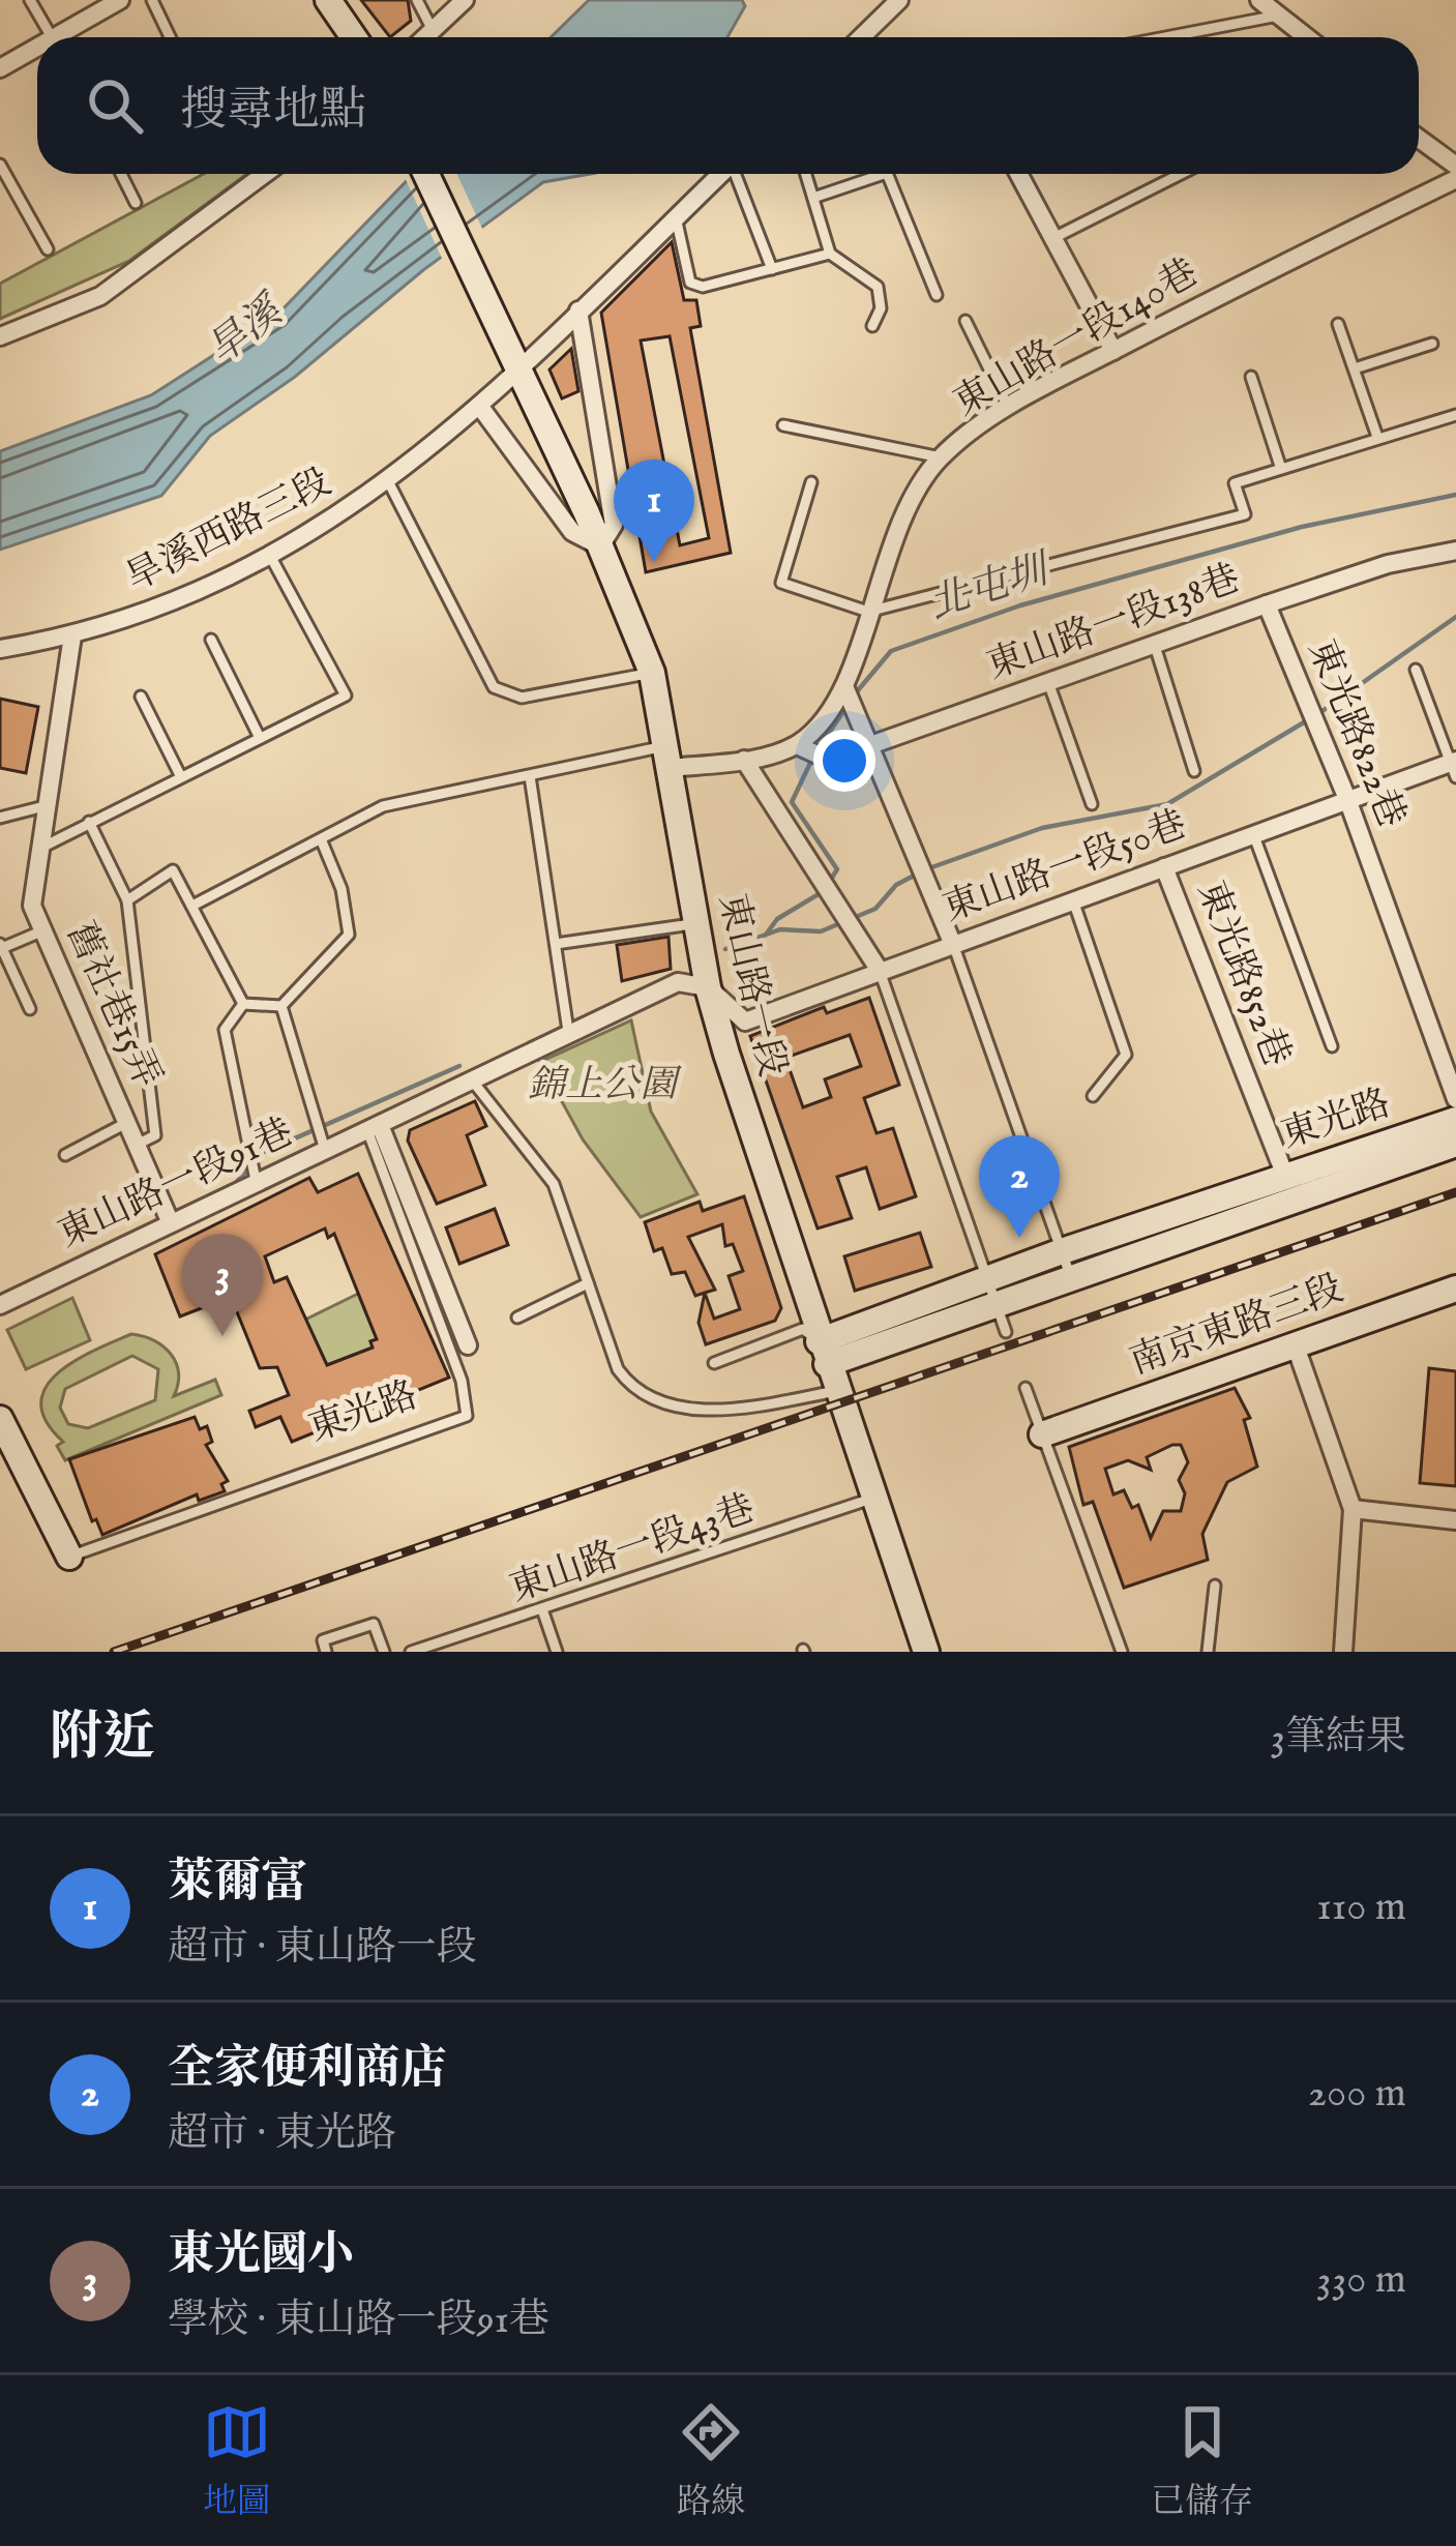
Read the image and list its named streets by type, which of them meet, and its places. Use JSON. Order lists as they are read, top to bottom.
{
  "streets": {
    "street": [
      "東山路一段140巷",
      "旱溪西路三段",
      "東山路一段138巷",
      "東光路822巷",
      "東山路一段50巷",
      "東光路852巷",
      "東山路一段",
      "舊社巷15弄",
      "東光路",
      "東山路一段91巷",
      "南京東路三段"
    ],
    "lane": ["東山路一段43巷"]
  },
  "crossings": [
    ["東山路一段140巷", "東山路一段138巷"],
    ["旱溪西路三段", "東山路一段"],
    ["旱溪西路三段", "舊社巷15弄"],
    ["東山路一段138巷", "東光路822巷"],
    ["東光路822巷", "東山路一段50巷"],
    ["東山路一段50巷", "東光路852巷"],
    ["東山路一段50巷", "東山路一段"],
    ["東山路一段50巷", "東山路一段91巷"],
    ["東光路852巷", "東光路"],
    ["東山路一段", "東光路"],
    ["東山路一段", "東山路一段91巷"],
    ["東山路一段", "東山路一段43巷"],
    ["舊社巷15弄", "東山路一段91巷"],
    ["東光路", "東山路一段91巷"]
  ],
  "water": ["旱溪", "北屯圳"],
  "parks": ["錦上公園"],
  "page": {
    "search": "搜尋地點",
    "pins": ["1", "2", "3"],
    "heading": ["附近", "3筆結果"],
    "list": [
      {
        "mark": "1",
        "name": "萊爾富",
        "note": "超市 · 東山路一段",
        "value": "110 m"
      },
      {
        "mark": "2",
        "name": "全家便利商店",
        "note": "超市 · 東光路",
        "value": "200 m"
      },
      {
        "mark": "3",
        "name": "東光國小",
        "note": "學校 · 東山路一段91巷",
        "value": "330 m"
      }
    ],
    "nav": ["地圖", "路線", "已儲存"]
  }
}
